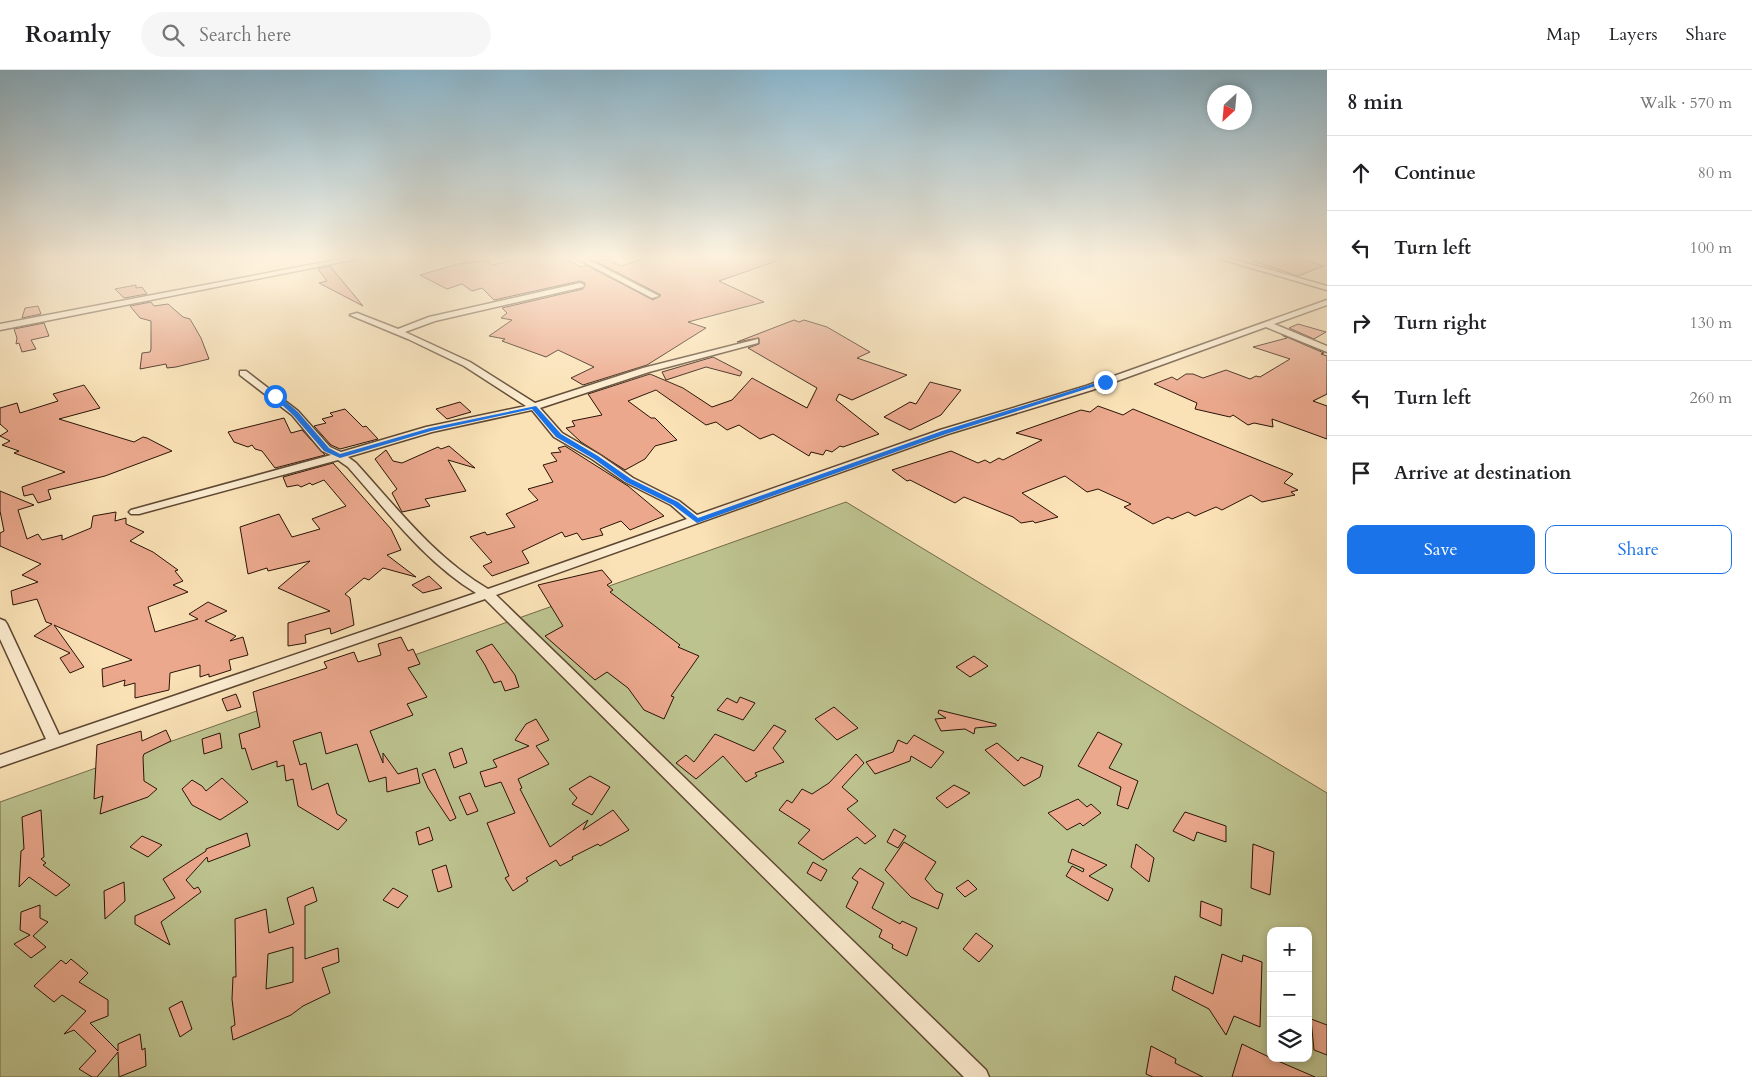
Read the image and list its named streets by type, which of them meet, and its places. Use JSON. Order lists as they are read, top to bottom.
{
  "north": "bottom left",
  "page": {
    "header": "Roamly",
    "search": "Search here",
    "nav": ["Map", "Layers", "Share"],
    "heading": ["8 min", "Walk · 570 m"],
    "list": [
      ["Continue", "80 m"],
      ["Turn left", "100 m"],
      ["Turn right", "130 m"],
      ["Turn left", "260 m"],
      "Arrive at destination"
    ],
    "buttons": ["Save", "Share"],
    "map_buttons": ["+", "−"]
  }
}
